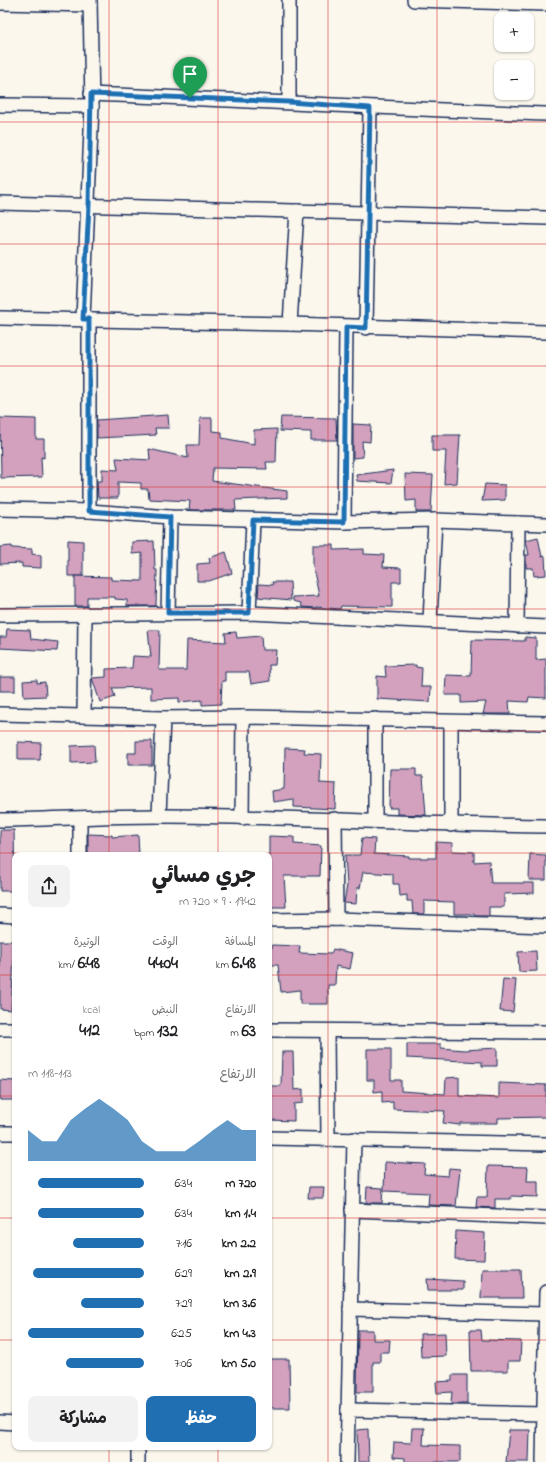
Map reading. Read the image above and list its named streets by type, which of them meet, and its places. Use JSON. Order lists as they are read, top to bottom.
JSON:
{
  "page": {
    "map_buttons": ["+", "−"],
    "heading": ["جري مسائي", "19:42 · 9 × 720 m"],
    "stats": [
      ["المسافة", "6.48 km"],
      ["الوقت", "44:04"],
      ["الوتيرة", "6:48 /km"],
      ["الارتفاع", "63 m"],
      ["النبض", "132 bpm"],
      ["kcal", "412"]
    ],
    "chart": ["الارتفاع", "113–118 m"],
    "list": [
      {
        "name": "720 m",
        "note": "6:34"
      },
      {
        "name": "1.4 km",
        "note": "6:34"
      },
      {
        "name": "2.2 km",
        "note": "7:16"
      },
      {
        "name": "2.9 km",
        "note": "6:29"
      },
      {
        "name": "3.6 km",
        "note": "7:29"
      },
      {
        "name": "4.3 km",
        "note": "6:25"
      },
      {
        "name": "5.0 km",
        "note": "7:06"
      }
    ],
    "buttons": ["حفظ", "مشاركة"]
  }
}
